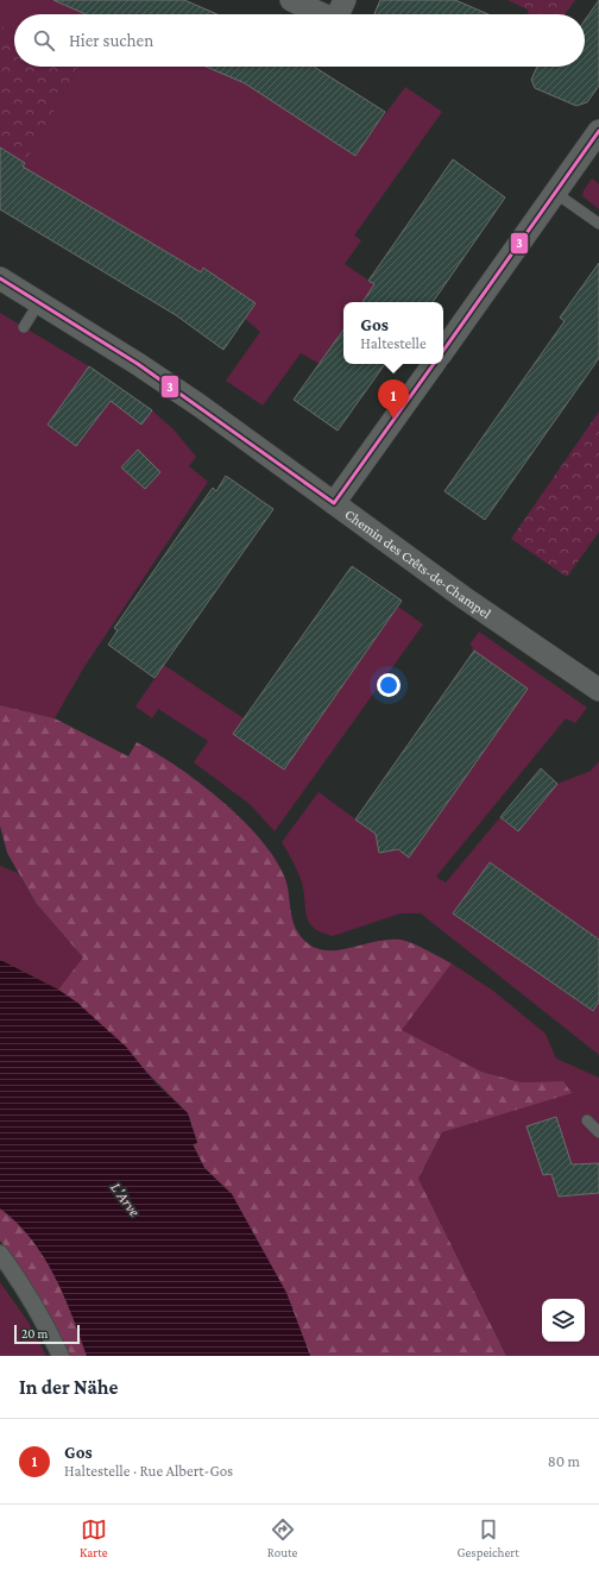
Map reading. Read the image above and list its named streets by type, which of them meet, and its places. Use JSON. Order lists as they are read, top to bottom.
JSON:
{
  "streets": {
    "street": ["Chemin des Crêts-de-Champel"]
  },
  "water": ["L'Arve"],
  "lines": ["transit line 3"],
  "scale_bar": "20 m",
  "page": {
    "search": "Hier suchen",
    "popup": ["Gos", "Haltestelle"],
    "pins": "1",
    "scale": "20 m",
    "heading": "In der Nähe",
    "list": [
      {
        "mark": "1",
        "name": "Gos",
        "note": "Haltestelle · Rue Albert-Gos",
        "value": "80 m"
      }
    ],
    "nav": ["Karte", "Route", "Gespeichert"]
  }
}
